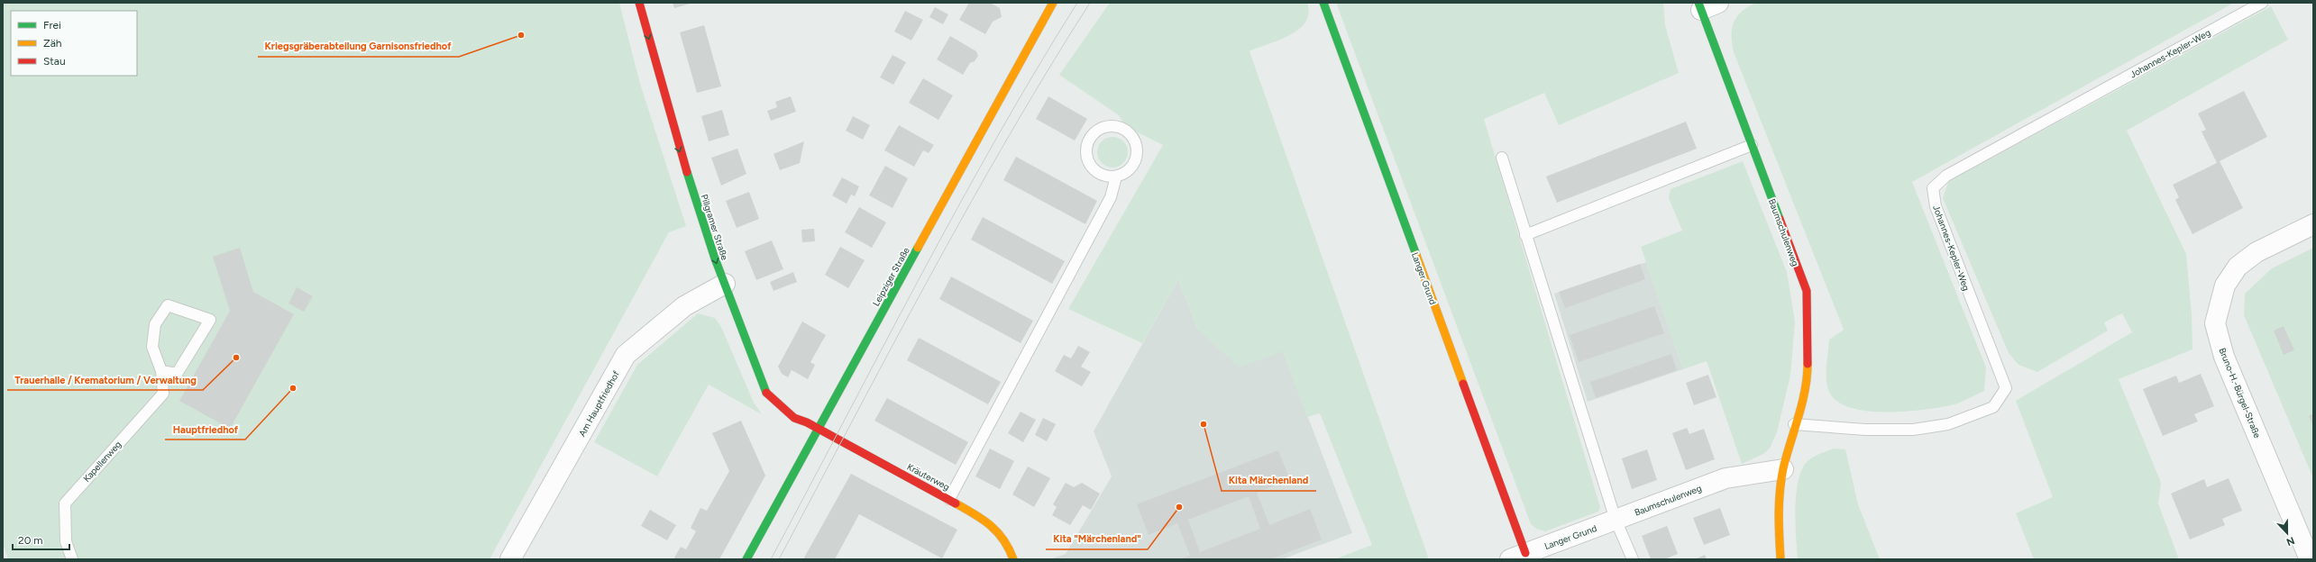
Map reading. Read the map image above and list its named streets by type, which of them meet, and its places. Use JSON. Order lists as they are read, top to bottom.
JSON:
{
  "streets": {
    "street": [
      "Pillgramer Straße",
      "Baumschulenweg",
      "Leipziger Straße",
      "Langer Grund",
      "Bruno-H.-Bürgel-Straße",
      "Am Hauptfriedhof",
      "Kräuterweg"
    ],
    "lane": ["Johannes-Kepler-Weg", "Kapellenweg"]
  },
  "crossings": [
    ["Johannes-Kepler-Weg", "Baumschulenweg"],
    ["Pillgramer Straße", "Leipziger Straße"],
    ["Pillgramer Straße", "Am Hauptfriedhof"],
    ["Pillgramer Straße", "Kräuterweg"],
    ["Baumschulenweg", "Langer Grund"],
    ["Leipziger Straße", "Kräuterweg"]
  ],
  "one_way": ["Pillgramer Straße"],
  "places": [
    "Kriegsgräberabteilung Garnisonsfriedhof",
    "Trauerhalle / Krematorium / Verwaltung",
    "Hauptfriedhof",
    "Kita Märchenland",
    "Kita \"Märchenland\""
  ],
  "legend": ["Frei", "Zäh", "Stau"],
  "scale_bar": "20 m",
  "north": "bottom"
}
